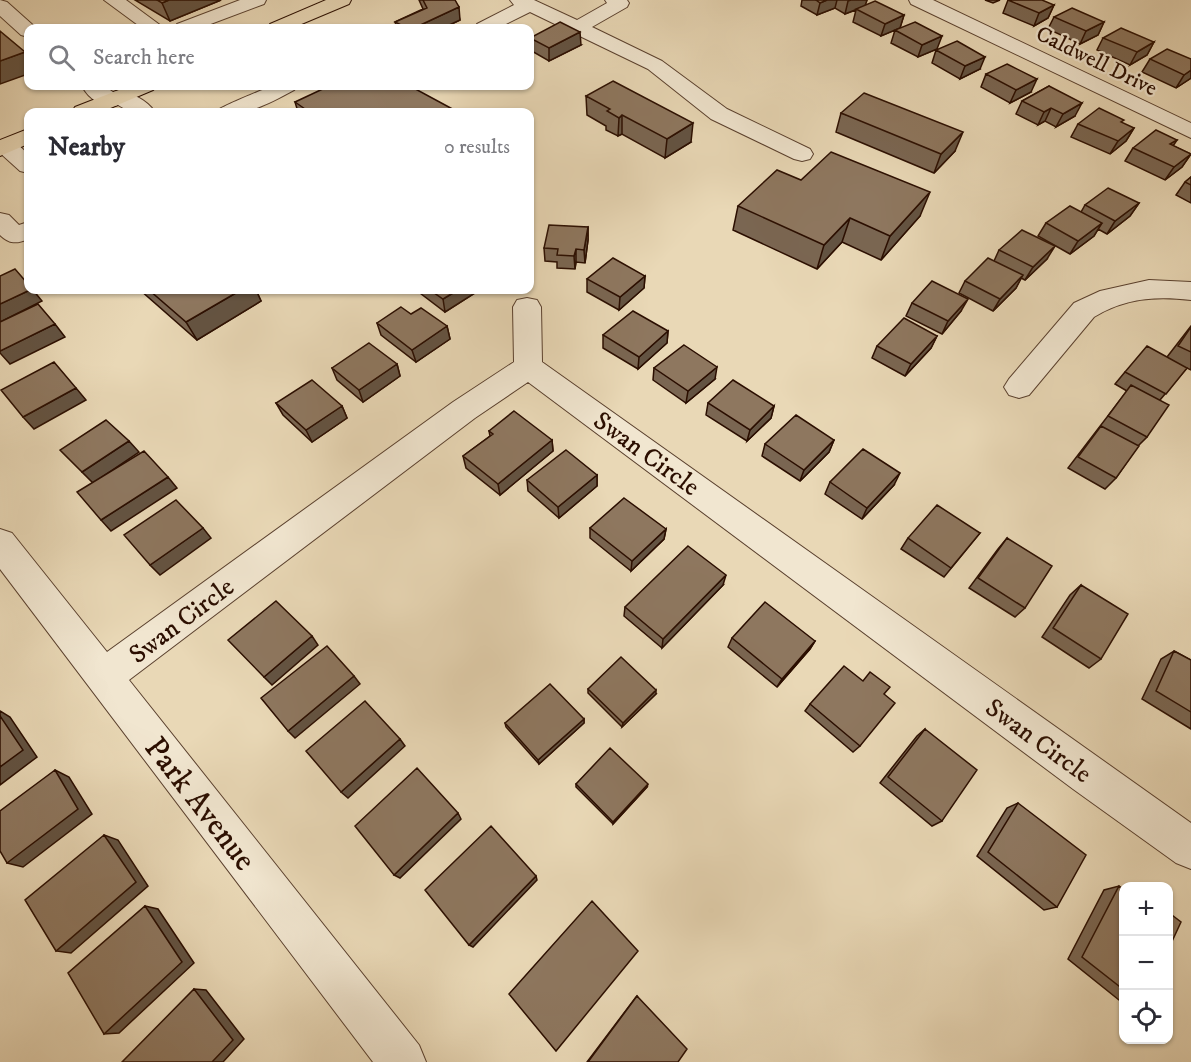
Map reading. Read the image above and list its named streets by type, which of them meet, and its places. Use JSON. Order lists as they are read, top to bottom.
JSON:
{
  "streets": {
    "street": ["Caldwell Drive", "Swan Circle", "Park Avenue"]
  },
  "crossings": [
    ["Swan Circle", "Park Avenue"]
  ],
  "page": {
    "search": "Search here",
    "heading": ["Nearby", "0 results"],
    "map_buttons": ["+", "−"]
  }
}
